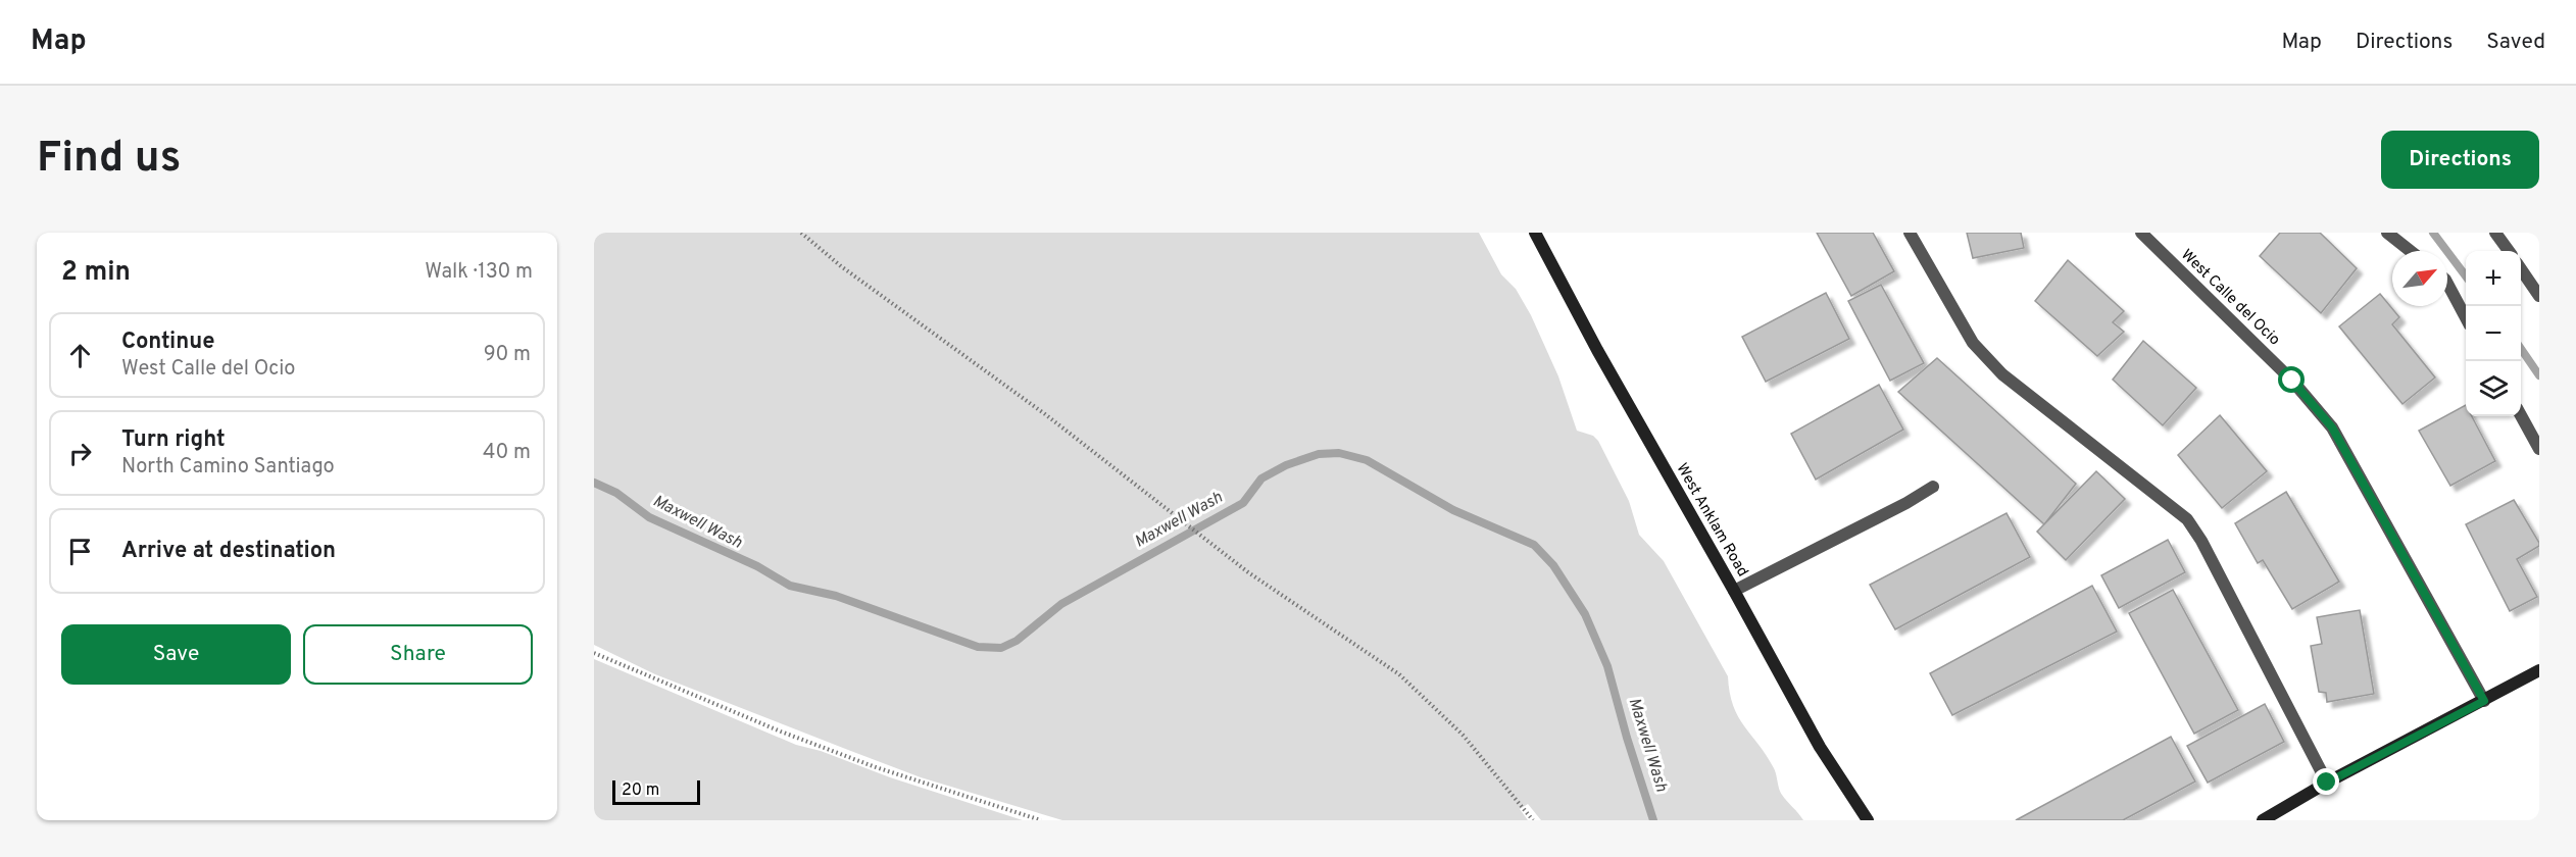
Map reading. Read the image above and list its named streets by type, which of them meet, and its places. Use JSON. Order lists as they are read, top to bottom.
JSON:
{
  "streets": {
    "main road": ["West Anklam Road"],
    "street": ["West Calle del Ocio"]
  },
  "water": ["Maxwell Wash"],
  "scale_bar": "20 m",
  "north": "top right",
  "page": {
    "header": "Map",
    "nav": ["Map", "Directions", "Saved"],
    "buttons": [
      "Directions",
      ["Save", "Share"]
    ],
    "title": "Find us",
    "heading": ["2 min", "Walk · 130 m"],
    "map_buttons": ["+", "−"],
    "list": [
      ["Continue", "West Calle del Ocio", "90 m"],
      ["Turn right", "North Camino Santiago", "40 m"],
      "Arrive at destination"
    ],
    "scale": "20 m"
  }
}
